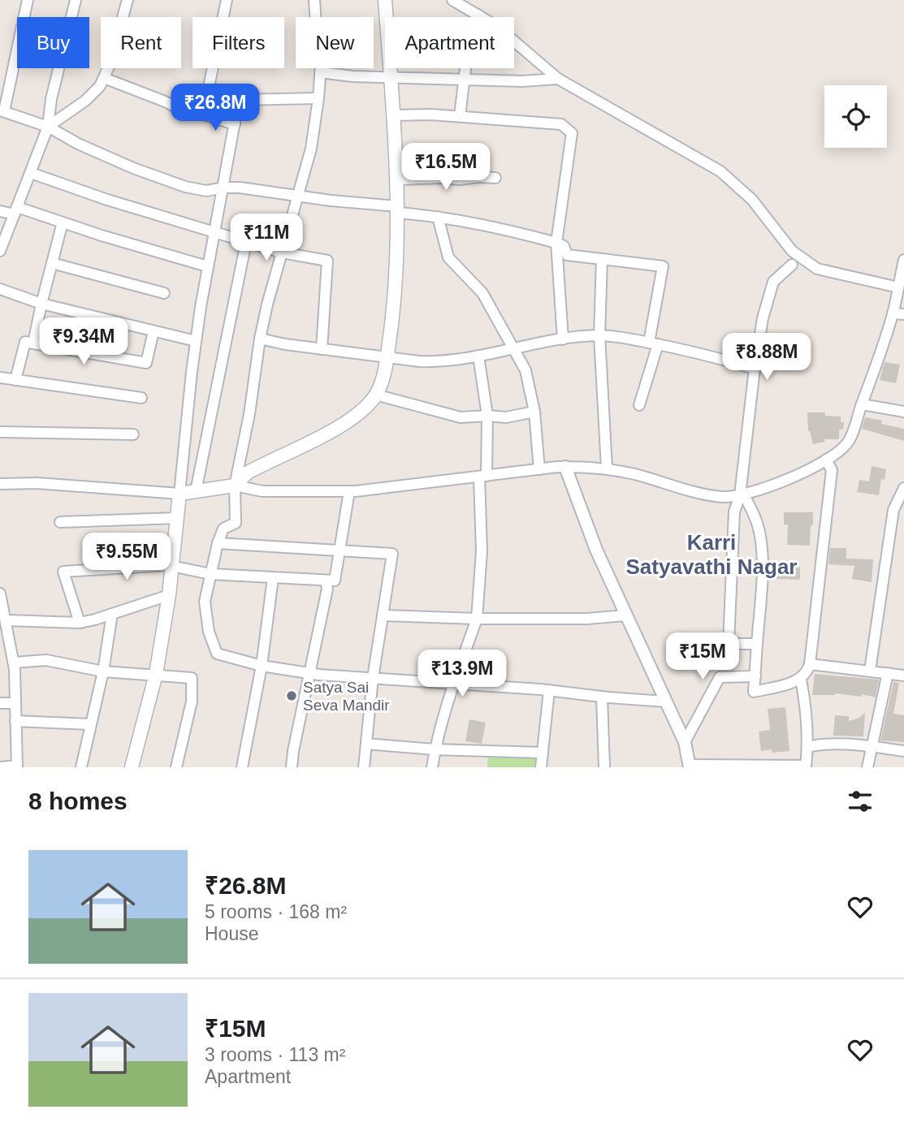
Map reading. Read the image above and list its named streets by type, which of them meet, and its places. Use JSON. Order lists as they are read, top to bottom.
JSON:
{
  "districts": ["Karri Satyavathi Nagar"],
  "places": ["Satya Sai Seva Mandir"],
  "page": {
    "chip": [
      "Buy",
      "Rent",
      "Filters",
      "New",
      "Apartment"
    ],
    "price": [
      "₹26.8M",
      "₹16.5M",
      "₹11M",
      "₹9.34M",
      "₹8.88M",
      "₹9.55M",
      "₹15M",
      "₹13.9M"
    ],
    "heading": "8 homes",
    "list": [
      {
        "name": "₹26.8M",
        "note": "5 rooms · 168 m² · House"
      },
      {
        "name": "₹15M",
        "note": "3 rooms · 113 m² · Apartment"
      }
    ]
  }
}
